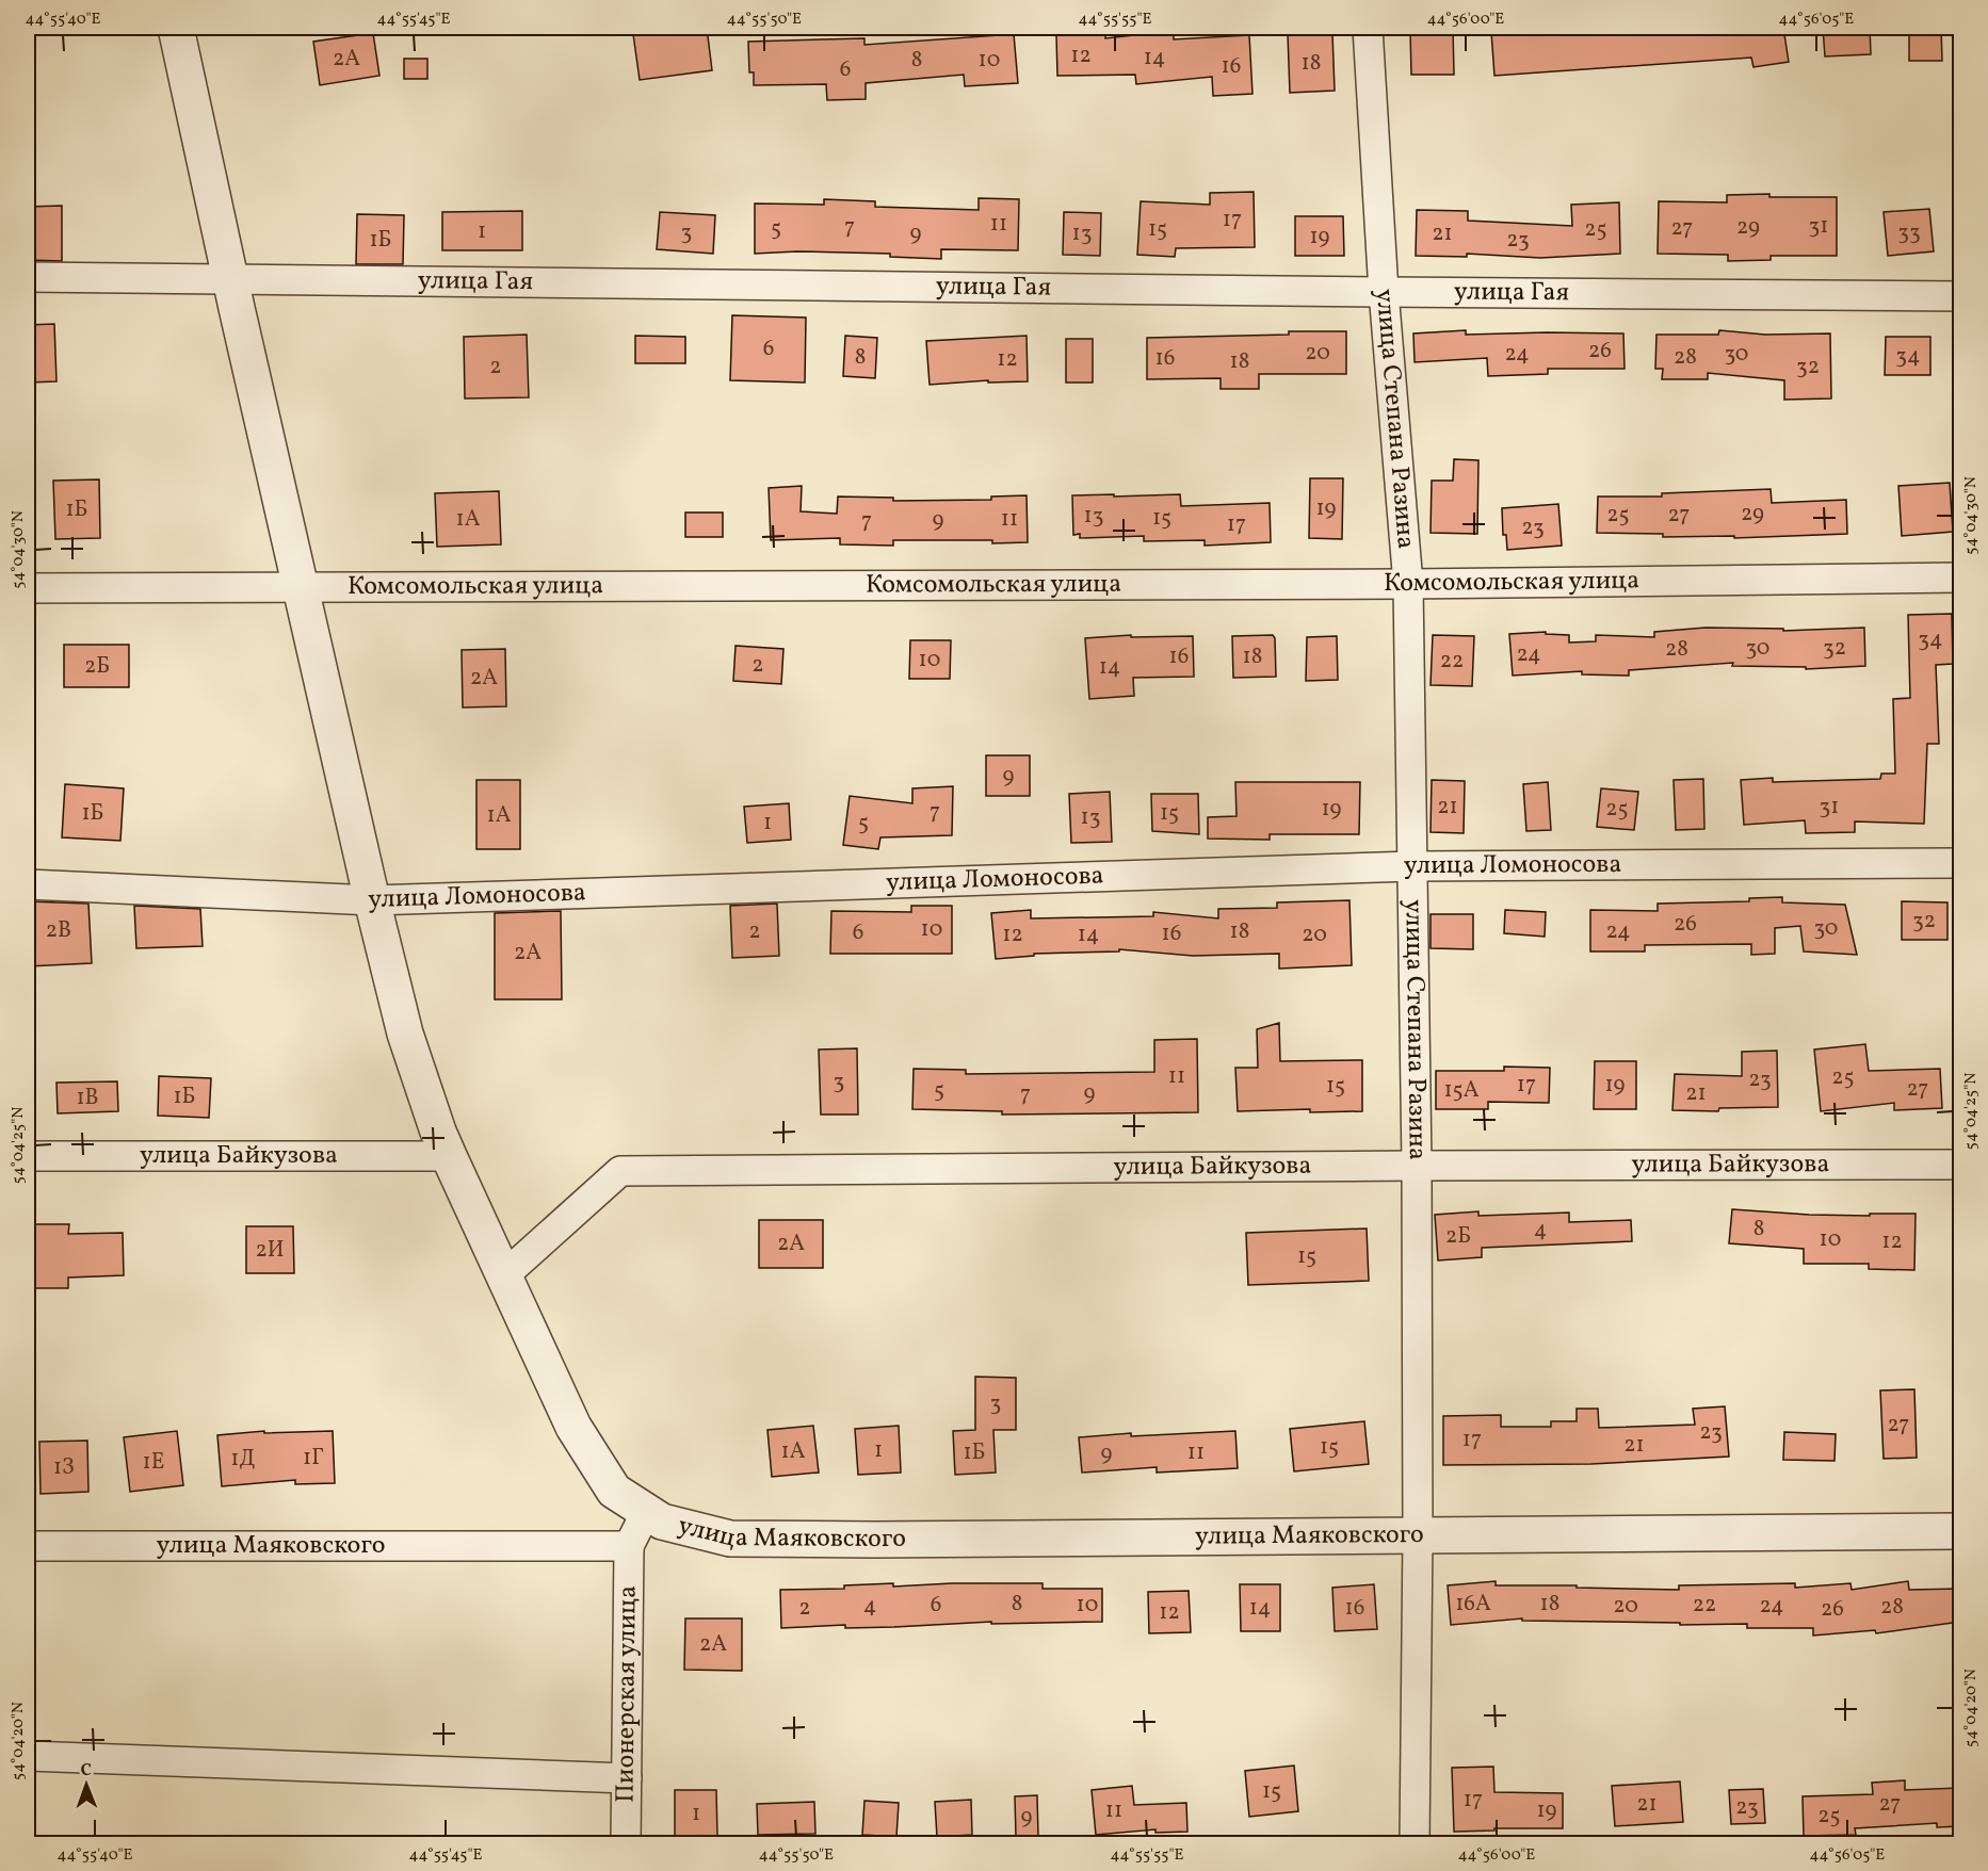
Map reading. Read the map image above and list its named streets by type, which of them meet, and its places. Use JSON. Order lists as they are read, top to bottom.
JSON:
{
  "streets": {
    "street": [
      "улица Гая",
      "улица Степана Разина",
      "Комсомольская улица",
      "улица Ломоносова",
      "улица Байкузова",
      "улица Маяковского",
      "Пионерская улица"
    ]
  },
  "crossings": [
    ["улица Гая", "улица Степана Разина"],
    ["улица Степана Разина", "Комсомольская улица"],
    ["улица Степана Разина", "улица Ломоносова"],
    ["улица Степана Разина", "улица Байкузова"],
    ["улица Степана Разина", "улица Маяковского"],
    ["улица Маяковского", "Пионерская улица"]
  ],
  "house_numbers": [
    "12",
    "14",
    "2А",
    "8",
    "10",
    "18",
    "16",
    "6",
    "17",
    "11",
    "31",
    "7",
    "29",
    "5",
    "27",
    "15",
    "25",
    "1",
    "3",
    "33",
    "9",
    "13",
    "21",
    "19",
    "1Б",
    "23",
    "6",
    "26",
    "20",
    "24",
    "30",
    "34",
    "8",
    "28",
    "16",
    "12",
    "18",
    "2",
    "32",
    "19",
    "1Б",
    "29",
    "25",
    "27",
    "13",
    "15",
    "1А",
    "11",
    "9",
    "7",
    "17",
    "23",
    "34",
    "30",
    "32",
    "28",
    "24",
    "16",
    "18",
    "10",
    "22",
    "2",
    "2Б",
    "14",
    "2А",
    "9",
    "21",
    "31",
    "19",
    "25",
    "7",
    "1Б",
    "15",
    "1А",
    "13",
    "1",
    "5",
    "32",
    "26",
    "30",
    "10",
    "2В",
    "2",
    "18",
    "24",
    "6",
    "16",
    "12",
    "14",
    "20",
    "2А",
    "11",
    "25",
    "23",
    "3",
    "17",
    "19",
    "15",
    "27",
    "5",
    "15А",
    "9",
    "21",
    "7",
    "1Б",
    "1В",
    "8",
    "4",
    "2Б",
    "10",
    "12",
    "2А",
    "2И",
    "15",
    "3",
    "27",
    "23",
    "17",
    "21",
    "15",
    "1",
    "1А",
    "1Б",
    "11",
    "9",
    "1Г",
    "1Д",
    "1Е",
    "1З",
    "8",
    "16А",
    "18",
    "6",
    "10",
    "22",
    "4",
    "20",
    "24",
    "28",
    "2",
    "14",
    "16",
    "26",
    "12",
    "2А",
    "15",
    "17",
    "21",
    "27",
    "23",
    "11",
    "19",
    "1",
    "25",
    "9"
  ],
  "north": "top",
  "coordinates": [
    "44°55'40\"E",
    "44°55'45\"E",
    "44°55'50\"E",
    "44°55'55\"E",
    "44°56'00\"E",
    "44°56'05\"E",
    "54°04'30\"N",
    "54°04'25\"N",
    "54°04'20\"N"
  ]
}
